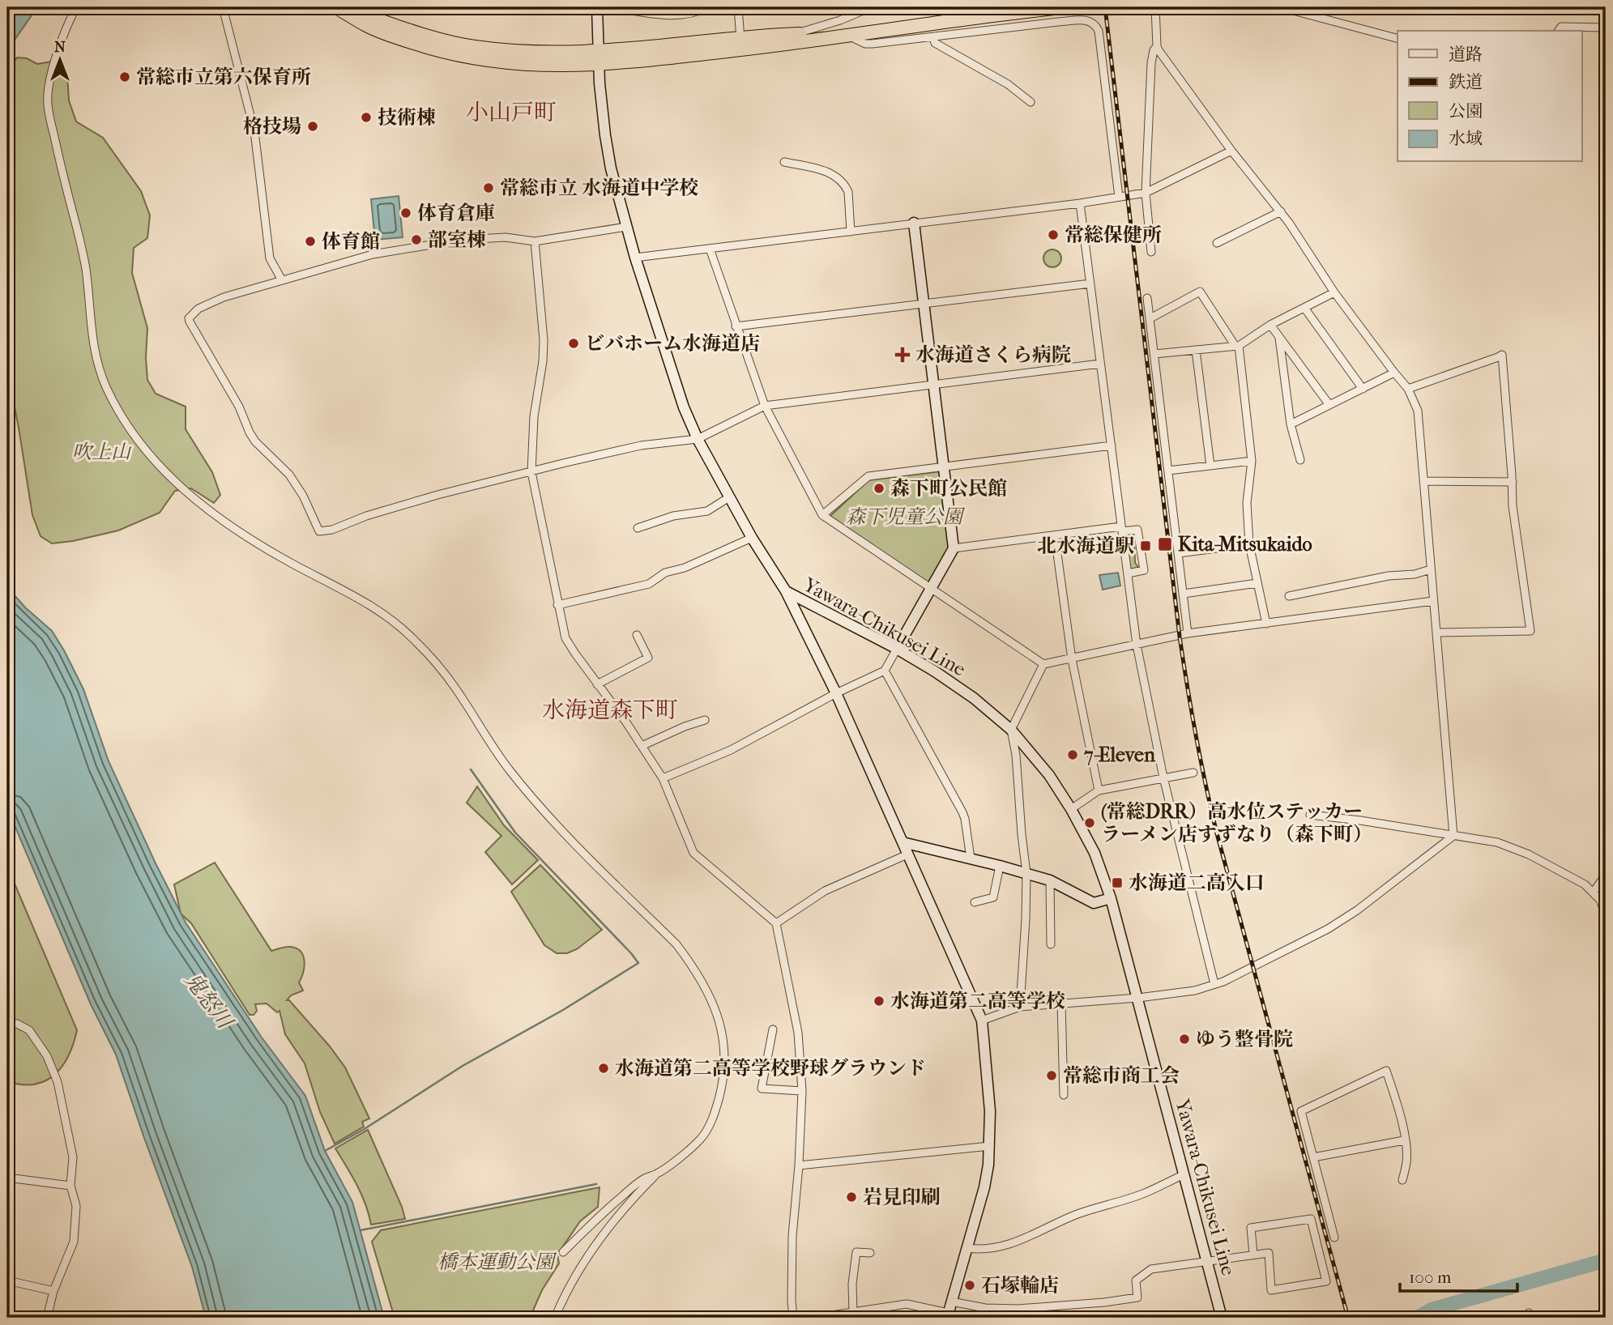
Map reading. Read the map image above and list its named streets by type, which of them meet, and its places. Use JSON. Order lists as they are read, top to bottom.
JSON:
{
  "streets": {
    "main road": ["Yawara-Chikusei Line"]
  },
  "districts": ["小山戸町", "水海道森下町"],
  "water": ["鬼怒川"],
  "parks": ["吹上山", "森下児童公園", "橋本運動公園"],
  "places": {
    "other": [
      "常総市立第六保育所",
      "技術棟",
      "格技場",
      "常総市立 水海道中学校",
      "体育倉庫",
      "常総保健所",
      "部室棟",
      "体育館",
      "ビバホーム水海道店",
      "森下町公民館",
      "7-Eleven",
      "(常総DRR）高水位ステッカー ラーメン店すずなり（森下町）",
      "水海道第二高等学校",
      "ゆう整骨院",
      "水海道第二高等学校野球グラウンド",
      "常総市商工会",
      "岩見印刷",
      "石塚輪店"
    ],
    "health": ["水海道さくら病院"],
    "transit": ["Kita-Mitsukaido", "北水海道駅", "水海道二高入口"]
  },
  "legend": [
    "道路",
    "鉄道",
    "公園",
    "水域"
  ],
  "scale_bar": "100 m",
  "north": "top"
}
